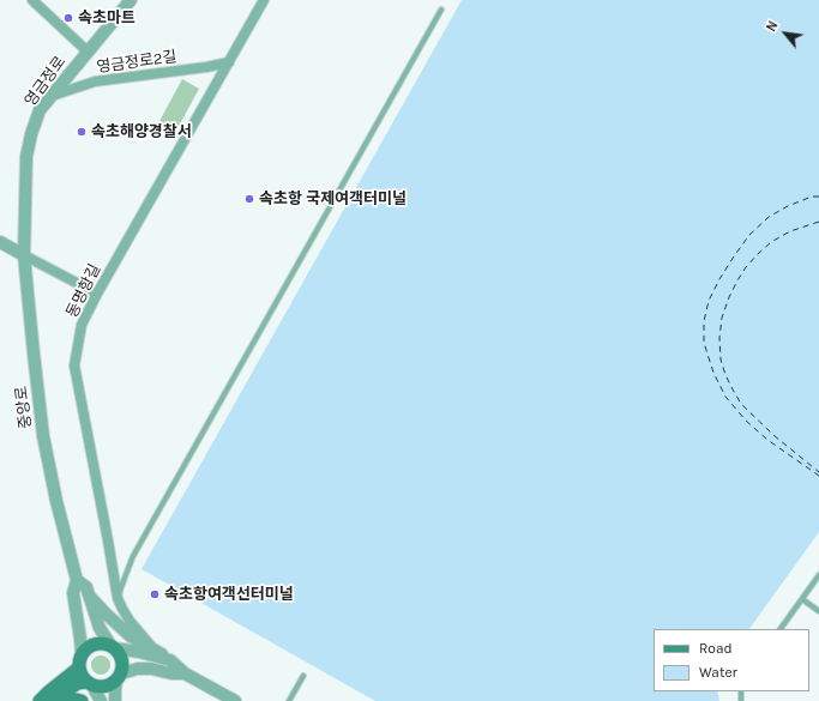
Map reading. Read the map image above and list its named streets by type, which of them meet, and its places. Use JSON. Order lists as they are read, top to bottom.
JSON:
{
  "streets": {
    "street": [
      "영금정로2길",
      "영금정로",
      "동명항길",
      "중앙로"
    ]
  },
  "crossings": [
    ["영금정로2길", "영금정로"],
    ["영금정로2길", "동명항길"],
    ["영금정로", "중앙로"]
  ],
  "places": [
    "속초마트",
    "속초해양경찰서",
    "속초항 국제여객터미널",
    "속초항여객선터미널"
  ],
  "legend": ["Road", "Water"],
  "north": "top left"
}
